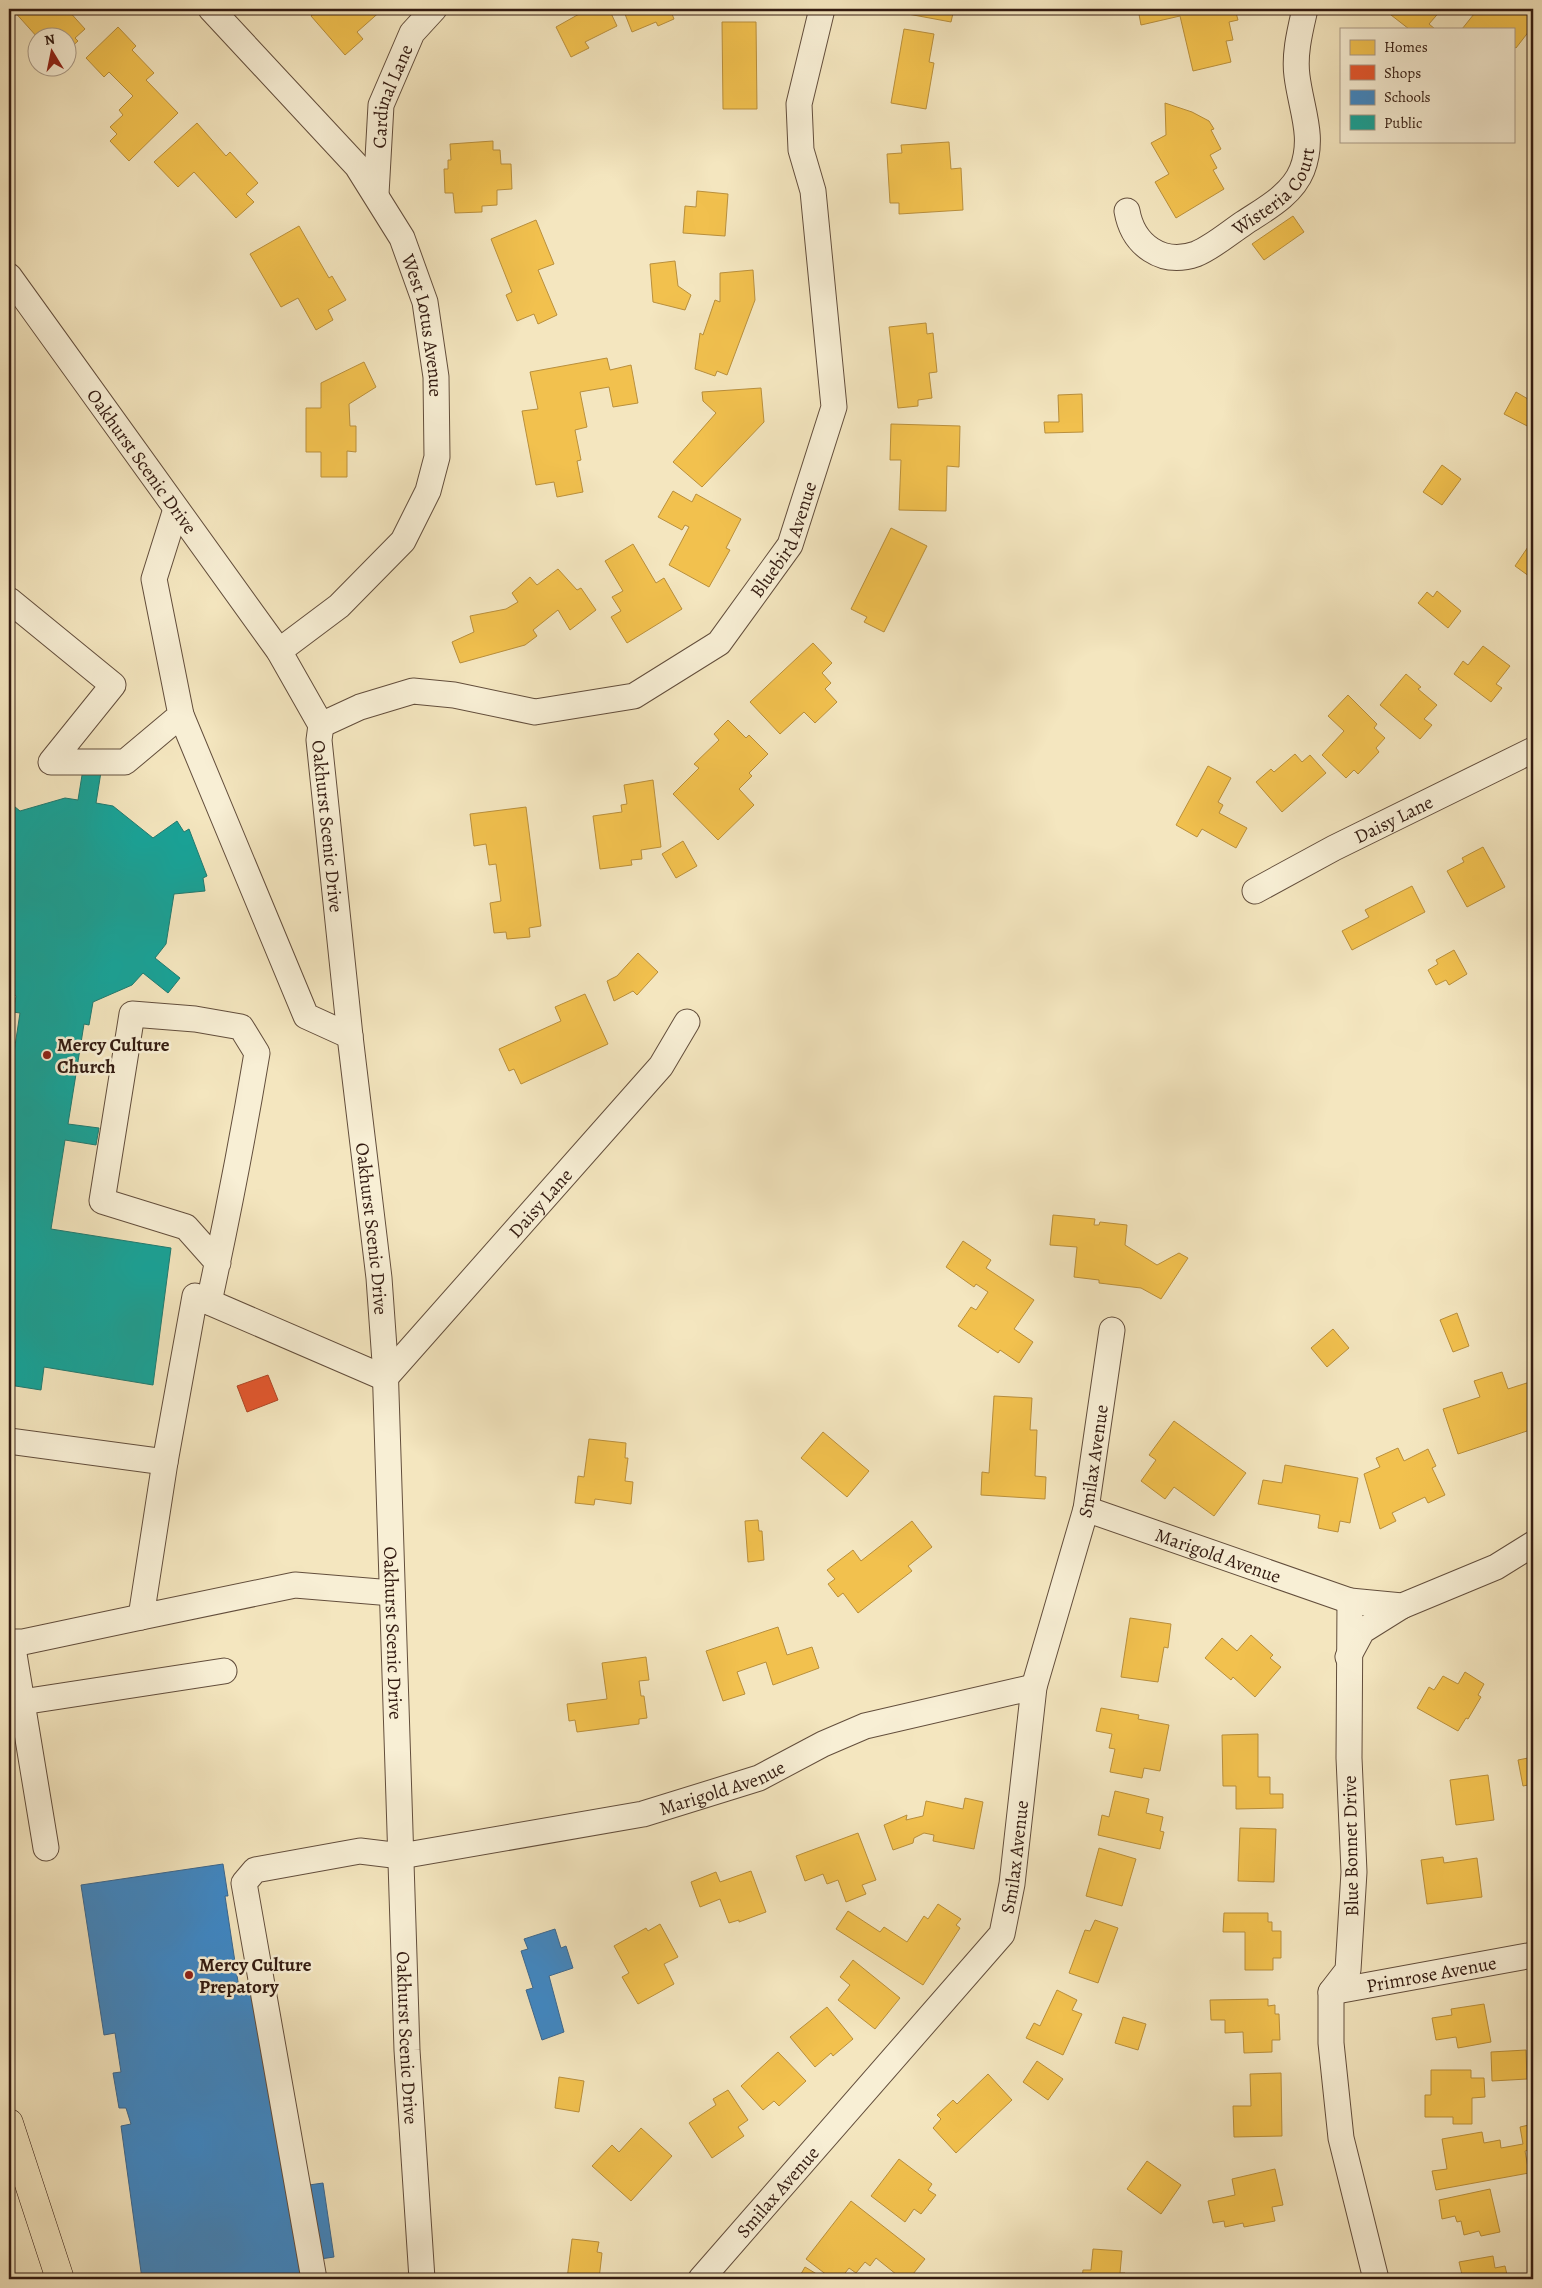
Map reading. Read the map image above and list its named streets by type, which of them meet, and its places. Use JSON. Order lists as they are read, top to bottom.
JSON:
{
  "streets": {
    "street": [
      "Cardinal Lane",
      "Wisteria Court",
      "West Lotus Avenue",
      "Oakhurst Scenic Drive",
      "Bluebird Avenue",
      "Daisy Lane",
      "Smilax Avenue",
      "Marigold Avenue",
      "Blue Bonnet Drive",
      "Primrose Avenue"
    ]
  },
  "crossings": [
    ["Cardinal Lane", "West Lotus Avenue"],
    ["West Lotus Avenue", "Oakhurst Scenic Drive"],
    ["Oakhurst Scenic Drive", "Bluebird Avenue"],
    ["Oakhurst Scenic Drive", "Daisy Lane"],
    ["Oakhurst Scenic Drive", "Marigold Avenue"],
    ["Smilax Avenue", "Marigold Avenue"],
    ["Marigold Avenue", "Blue Bonnet Drive"],
    ["Blue Bonnet Drive", "Primrose Avenue"]
  ],
  "places": ["Mercy Culture Church", "Mercy Culture Prepatory"],
  "legend": [
    "Homes",
    "Shops",
    "Schools",
    "Public"
  ],
  "north": "top"
}
